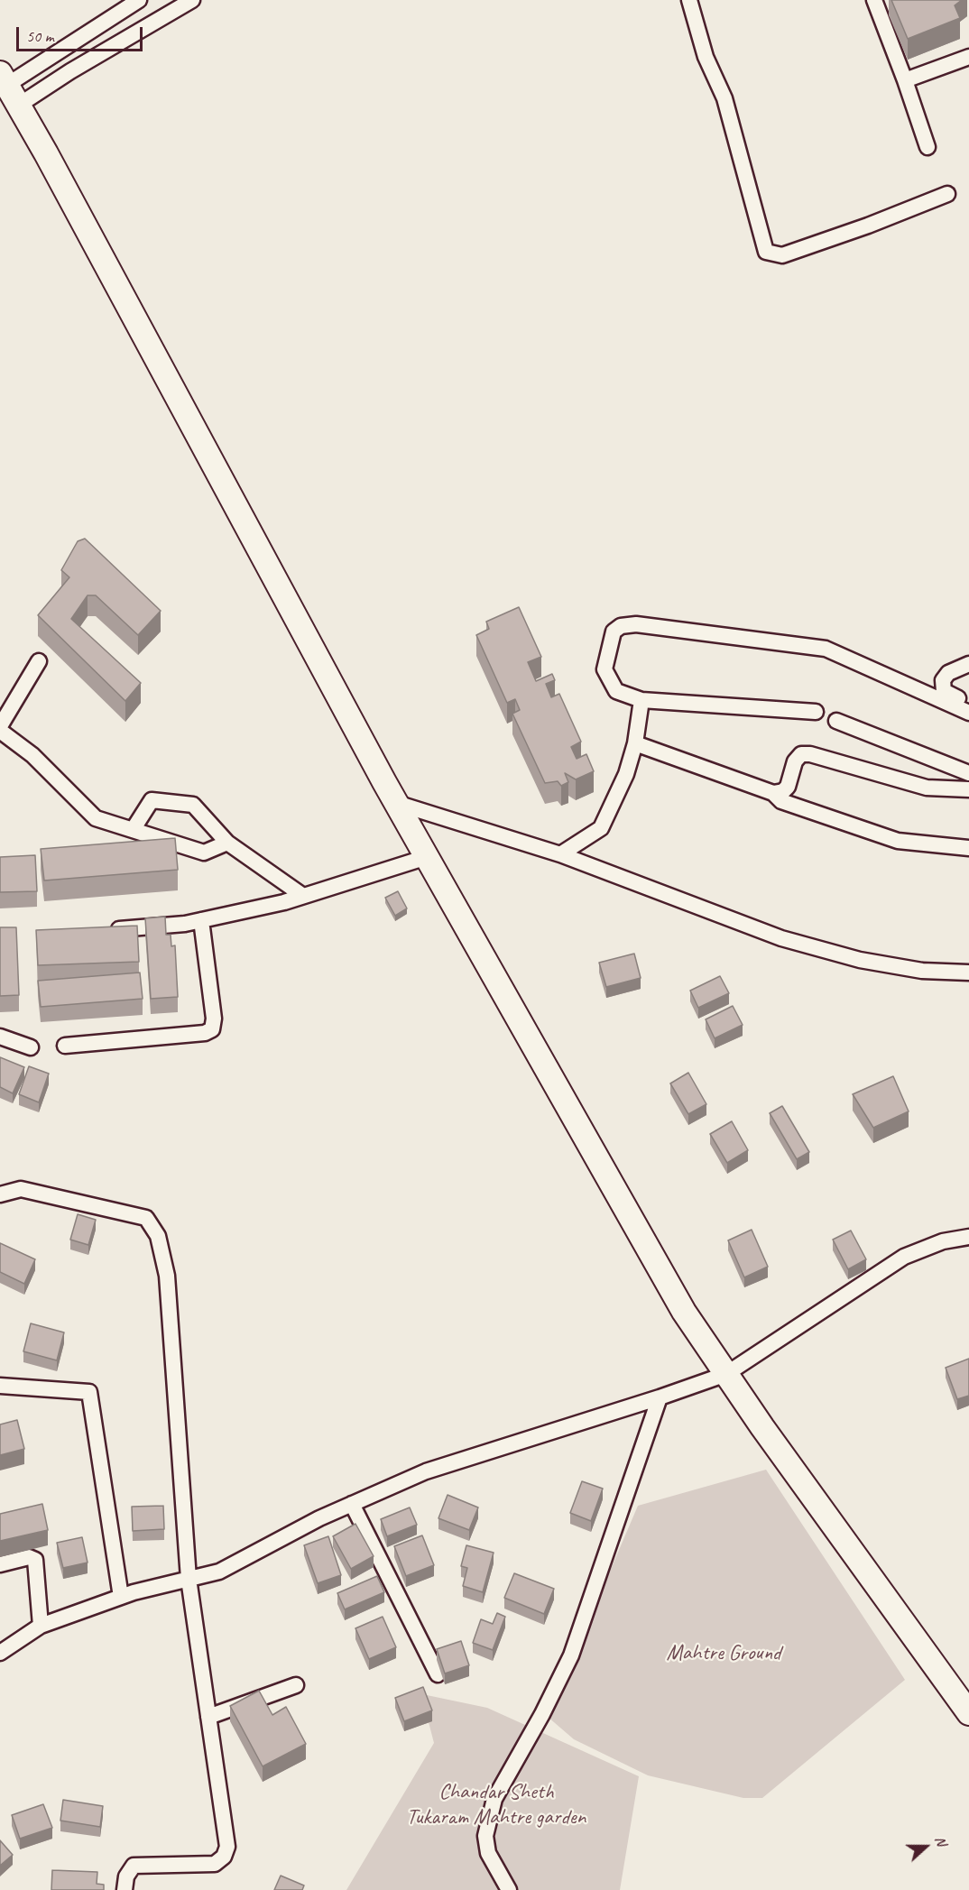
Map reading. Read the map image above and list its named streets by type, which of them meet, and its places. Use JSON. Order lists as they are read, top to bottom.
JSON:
{
  "parks": ["Mahtre Ground", "Chandar Sheth Tukaram Mahtre garden"],
  "scale_bar": "50 m",
  "north": "right"
}
